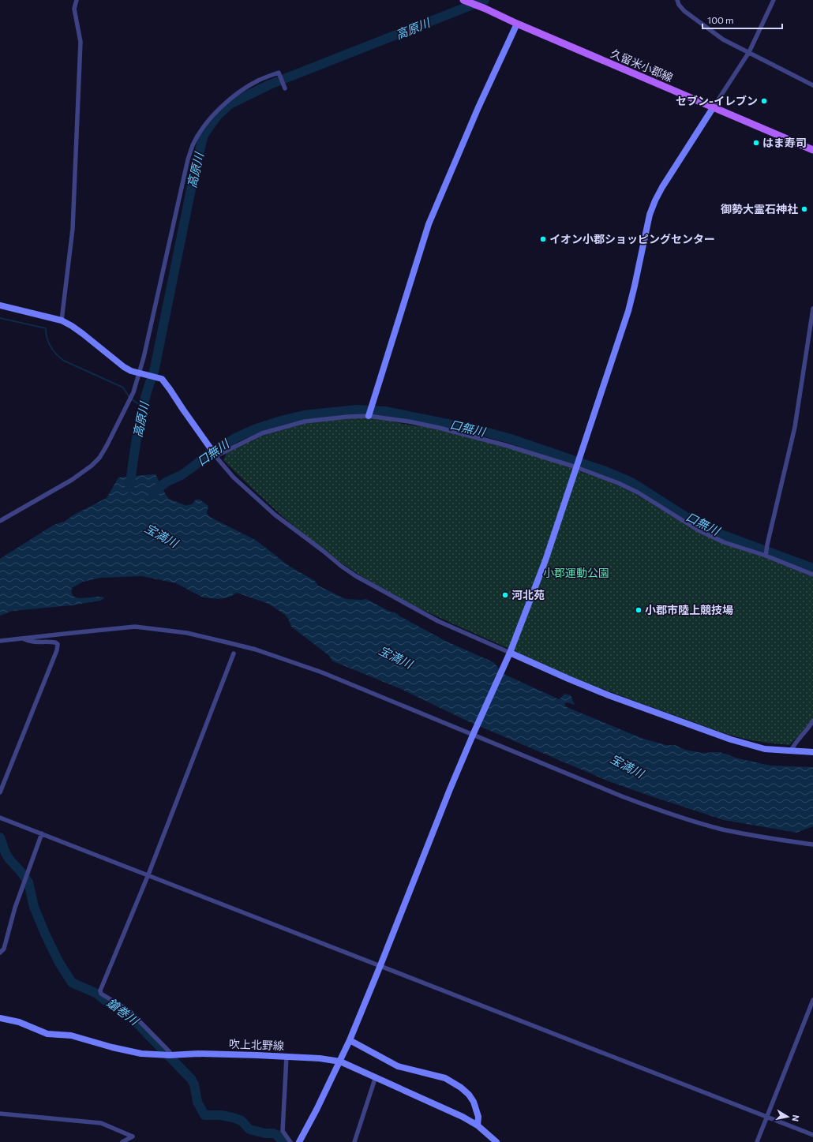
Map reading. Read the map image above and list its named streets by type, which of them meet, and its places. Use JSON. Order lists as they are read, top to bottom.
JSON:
{
  "streets": {
    "main road": ["久留米小郡線"],
    "street": ["吹上北野線"]
  },
  "water": [
    "高原川",
    "口無川",
    "宝満川",
    "鎗巻川"
  ],
  "parks": ["小郡運動公園"],
  "places": [
    "セブン-イレブン",
    "はま寿司",
    "御勢大霊石神社",
    "イオン小郡ショッピングセンター",
    "河北苑",
    "小郡市陸上競技場"
  ],
  "scale_bar": "100 m",
  "north": "right"
}
